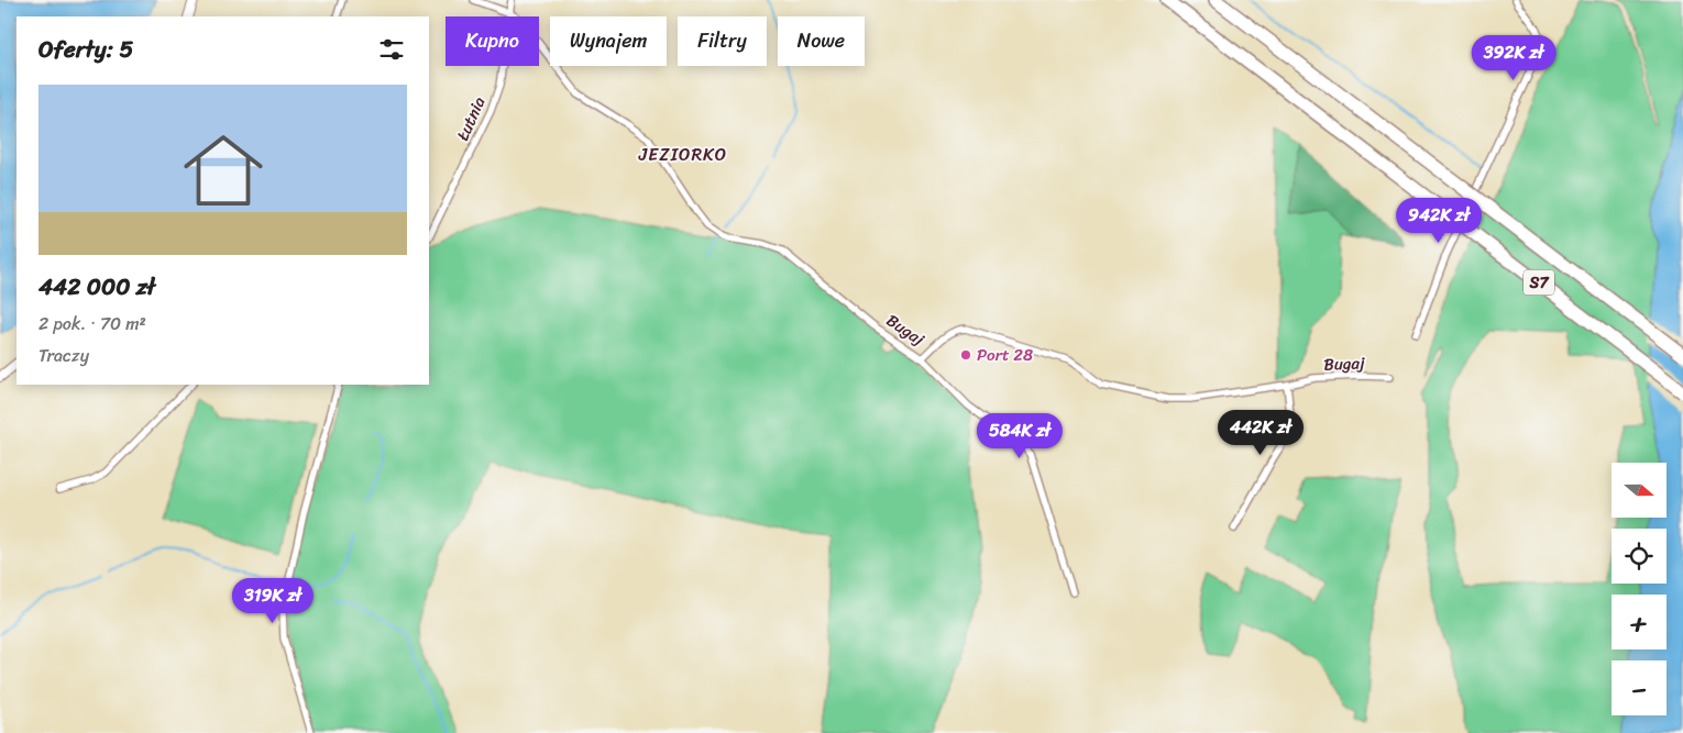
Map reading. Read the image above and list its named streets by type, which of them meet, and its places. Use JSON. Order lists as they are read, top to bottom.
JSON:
{
  "streets": {
    "highway": ["S7"],
    "street": ["Łutnia", "Bugaj"]
  },
  "crossings": [
    ["Łutnia", "Bugaj"]
  ],
  "districts": ["JEZIORKO"],
  "places": ["Port 28"],
  "north": "right",
  "page": {
    "chip": [
      "Kupno",
      "Wynajem",
      "Filtry",
      "Nowe"
    ],
    "heading": "Oferty: 5",
    "price": [
      "392K zł",
      "942K zł",
      "442K zł",
      "584K zł",
      "319K zł"
    ],
    "list": [
      {
        "name": "442 000 zł",
        "note": "2 pok. · 70 m² · Traczy"
      }
    ],
    "map_buttons": ["+", "−"]
  }
}
